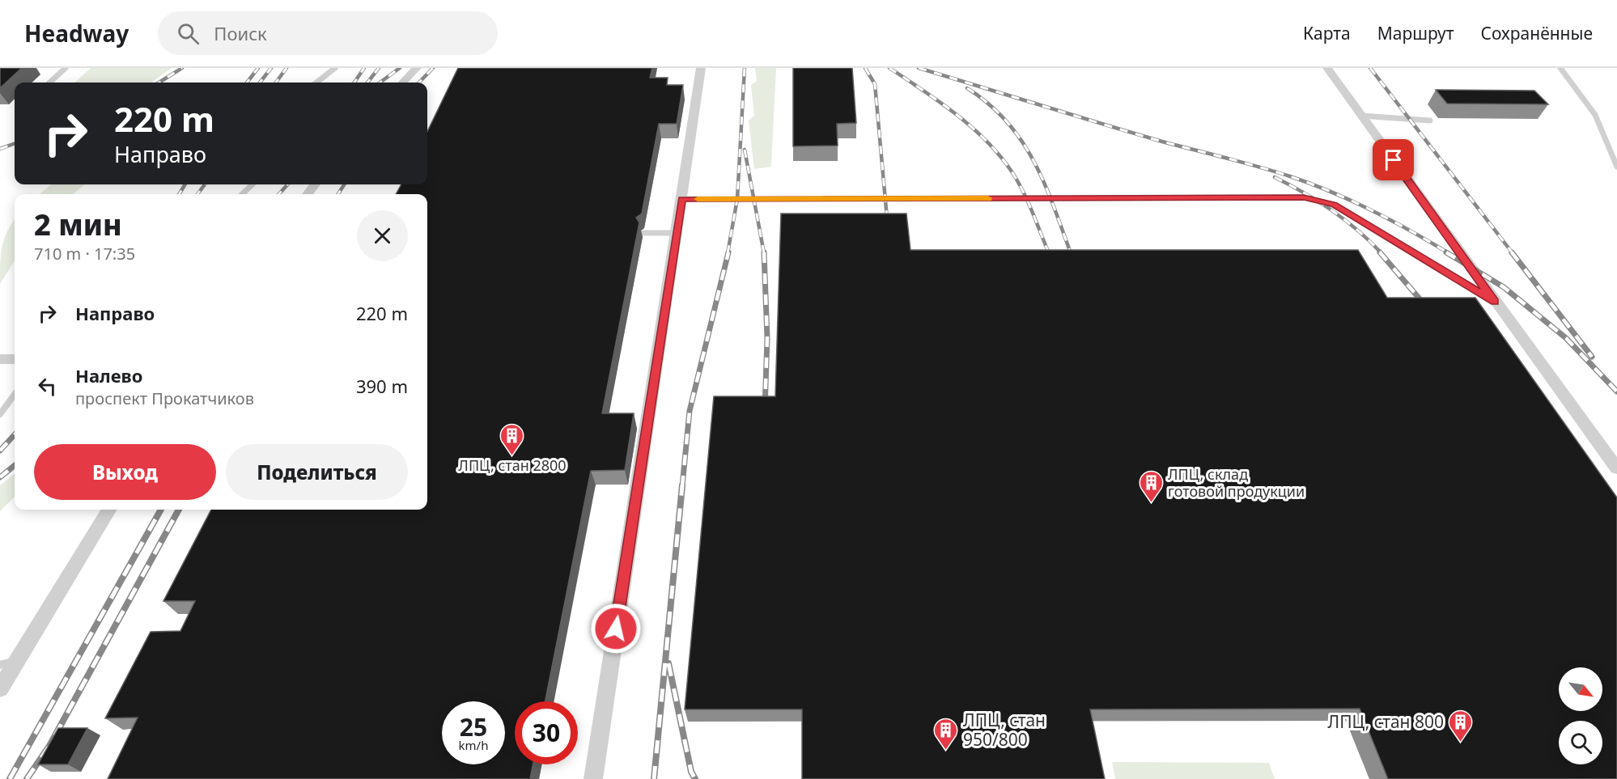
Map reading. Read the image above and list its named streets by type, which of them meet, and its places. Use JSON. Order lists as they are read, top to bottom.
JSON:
{
  "places": {
    "building": [
      "ЛПЦ, стан 2800",
      "ЛПЦ, склад готовой продукции",
      "ЛПЦ, стан 800",
      "ЛПЦ, стан 950/800"
    ]
  },
  "north": "bottom right",
  "page": {
    "header": "Headway",
    "search": "Поиск",
    "nav": ["Карта", "Маршрут", "Сохранённые"],
    "turn": ["220 m", "Направо"],
    "heading": ["2 мин", "710 m · 17:35"],
    "list": [
      {
        "name": "Направо",
        "value": "220 m"
      },
      {
        "name": "Налево",
        "note": "проспект Прокатчиков",
        "value": "390 m"
      }
    ],
    "buttons": ["Выход", "Поделиться"],
    "speed": "25 km/h",
    "limit": "30"
  }
}
